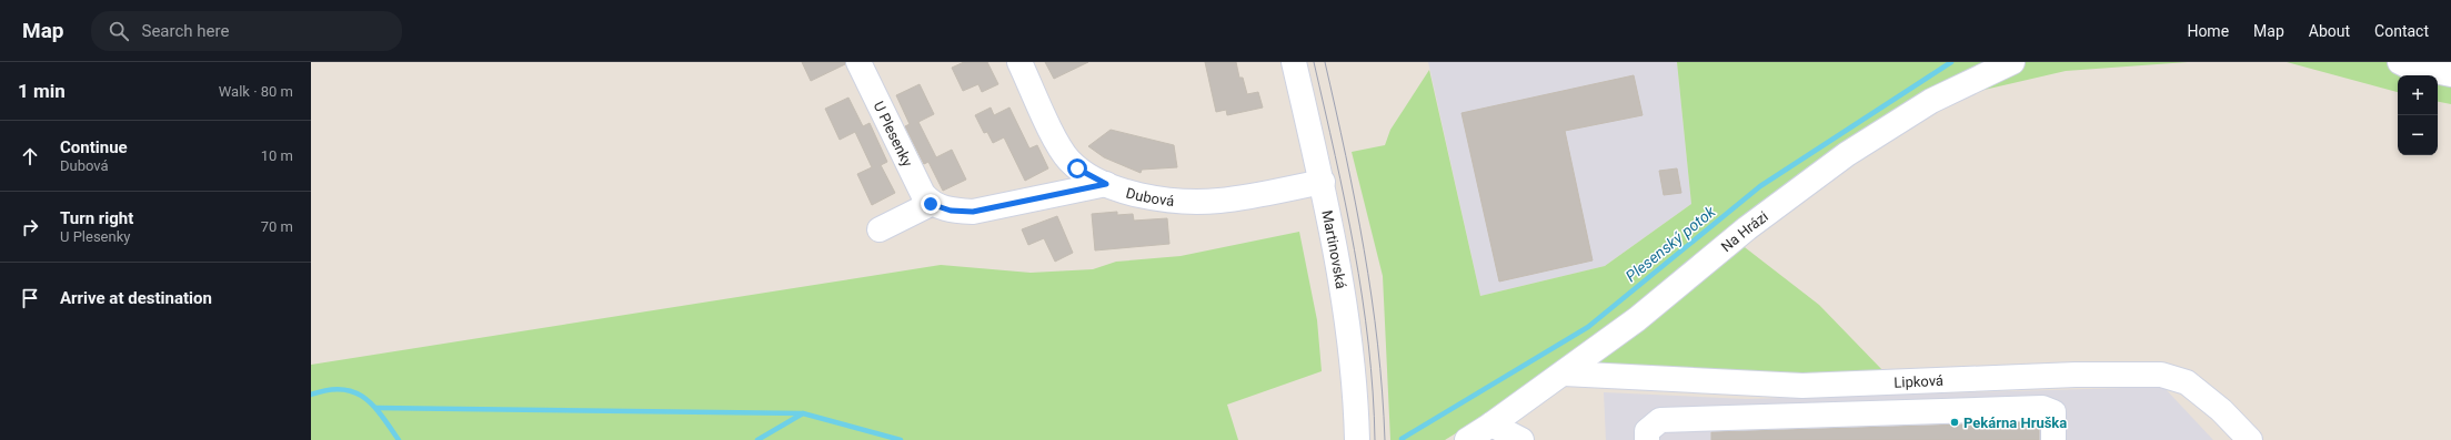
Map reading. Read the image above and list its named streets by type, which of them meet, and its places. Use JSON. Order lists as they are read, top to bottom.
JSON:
{
  "streets": {
    "street": [
      "U Plesenky",
      "Dubová",
      "Na Hrázi",
      "Martinovská",
      "Lipková"
    ]
  },
  "crossings": [
    ["Dubová", "Martinovská"],
    ["Na Hrázi", "Lipková"]
  ],
  "water": ["Plesenský potok"],
  "places": ["Pekárna Hruška"],
  "page": {
    "header": "Map",
    "search": "Search here",
    "nav": [
      "Home",
      "Map",
      "About",
      "Contact"
    ],
    "heading": ["1 min", "Walk · 80 m"],
    "map_buttons": ["+", "−"],
    "list": [
      ["Continue", "Dubová", "10 m"],
      ["Turn right", "U Plesenky", "70 m"],
      "Arrive at destination"
    ]
  }
}
